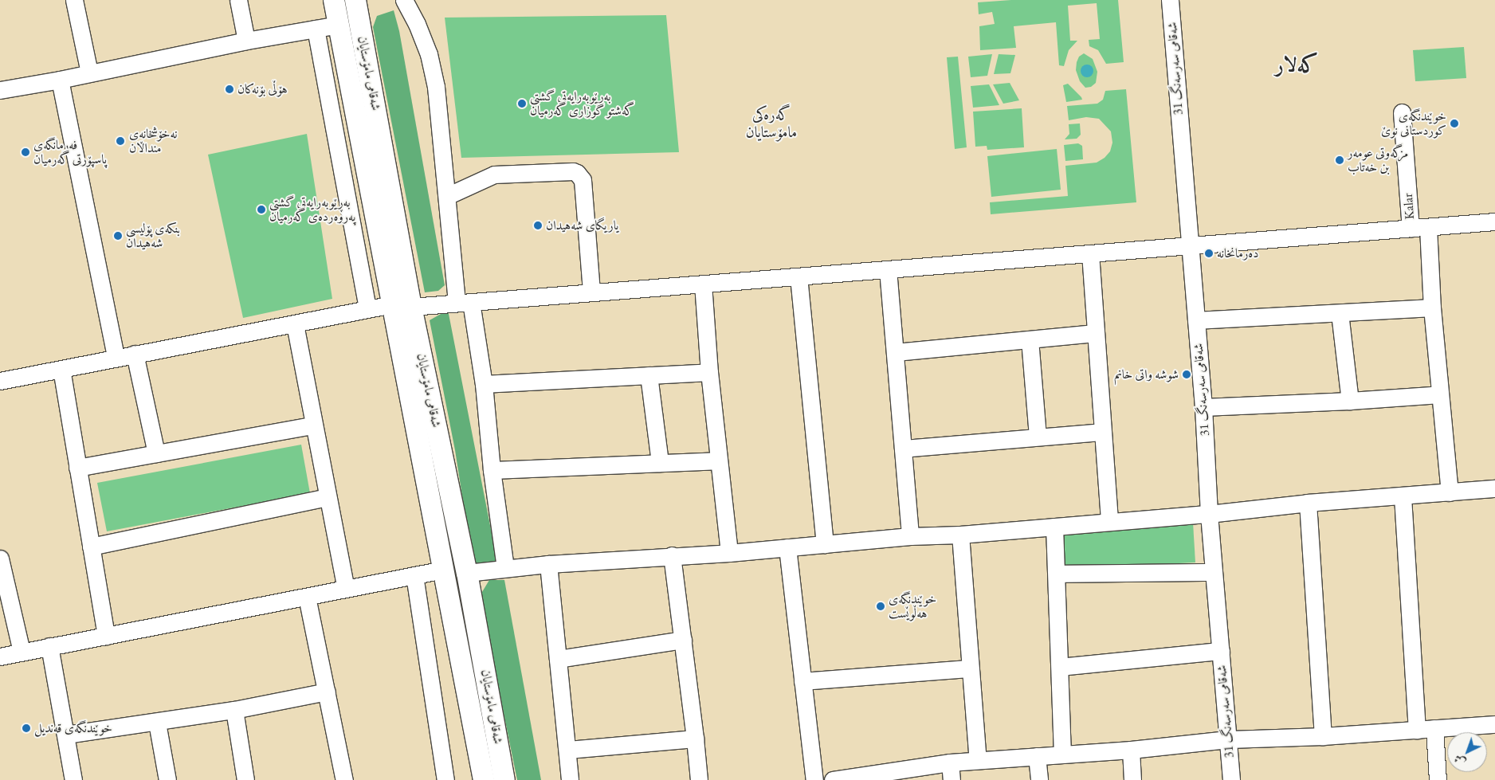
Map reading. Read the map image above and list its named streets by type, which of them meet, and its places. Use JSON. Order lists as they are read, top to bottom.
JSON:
{
  "streets": {
    "main road": ["شەقامی مامۆستایان"],
    "street": ["شەقامی سەرسەنگ 31", "Kalar"]
  },
  "districts": ["کەلار", "گەرەکی مامۆستایان"],
  "places": [
    "هۆڵی بۆنەکان",
    "بەڕێوبەرایەتی گشتی گەشتو گوزاری گەرمیان",
    "خوێندنگەی کوردستانی نوێ",
    "نەخۆشخانەی منداڵان",
    "فەرمانگەی پاسپۆرتی گەرمیان",
    "مزگەوتی عومەر بن خەتاب",
    "بەڕێوبەرایەتی گشتی پەروەردەی گەرمیان",
    "یاریگای شەهیدان",
    "بنکەی پۆلیسی شەهیدان",
    "دەرمانخانە",
    "شوشه واتى خانم",
    "خوێندنگەی هەڵوێست",
    "خوێندنگەی قەندیل"
  ],
  "north": "bottom left"
}
